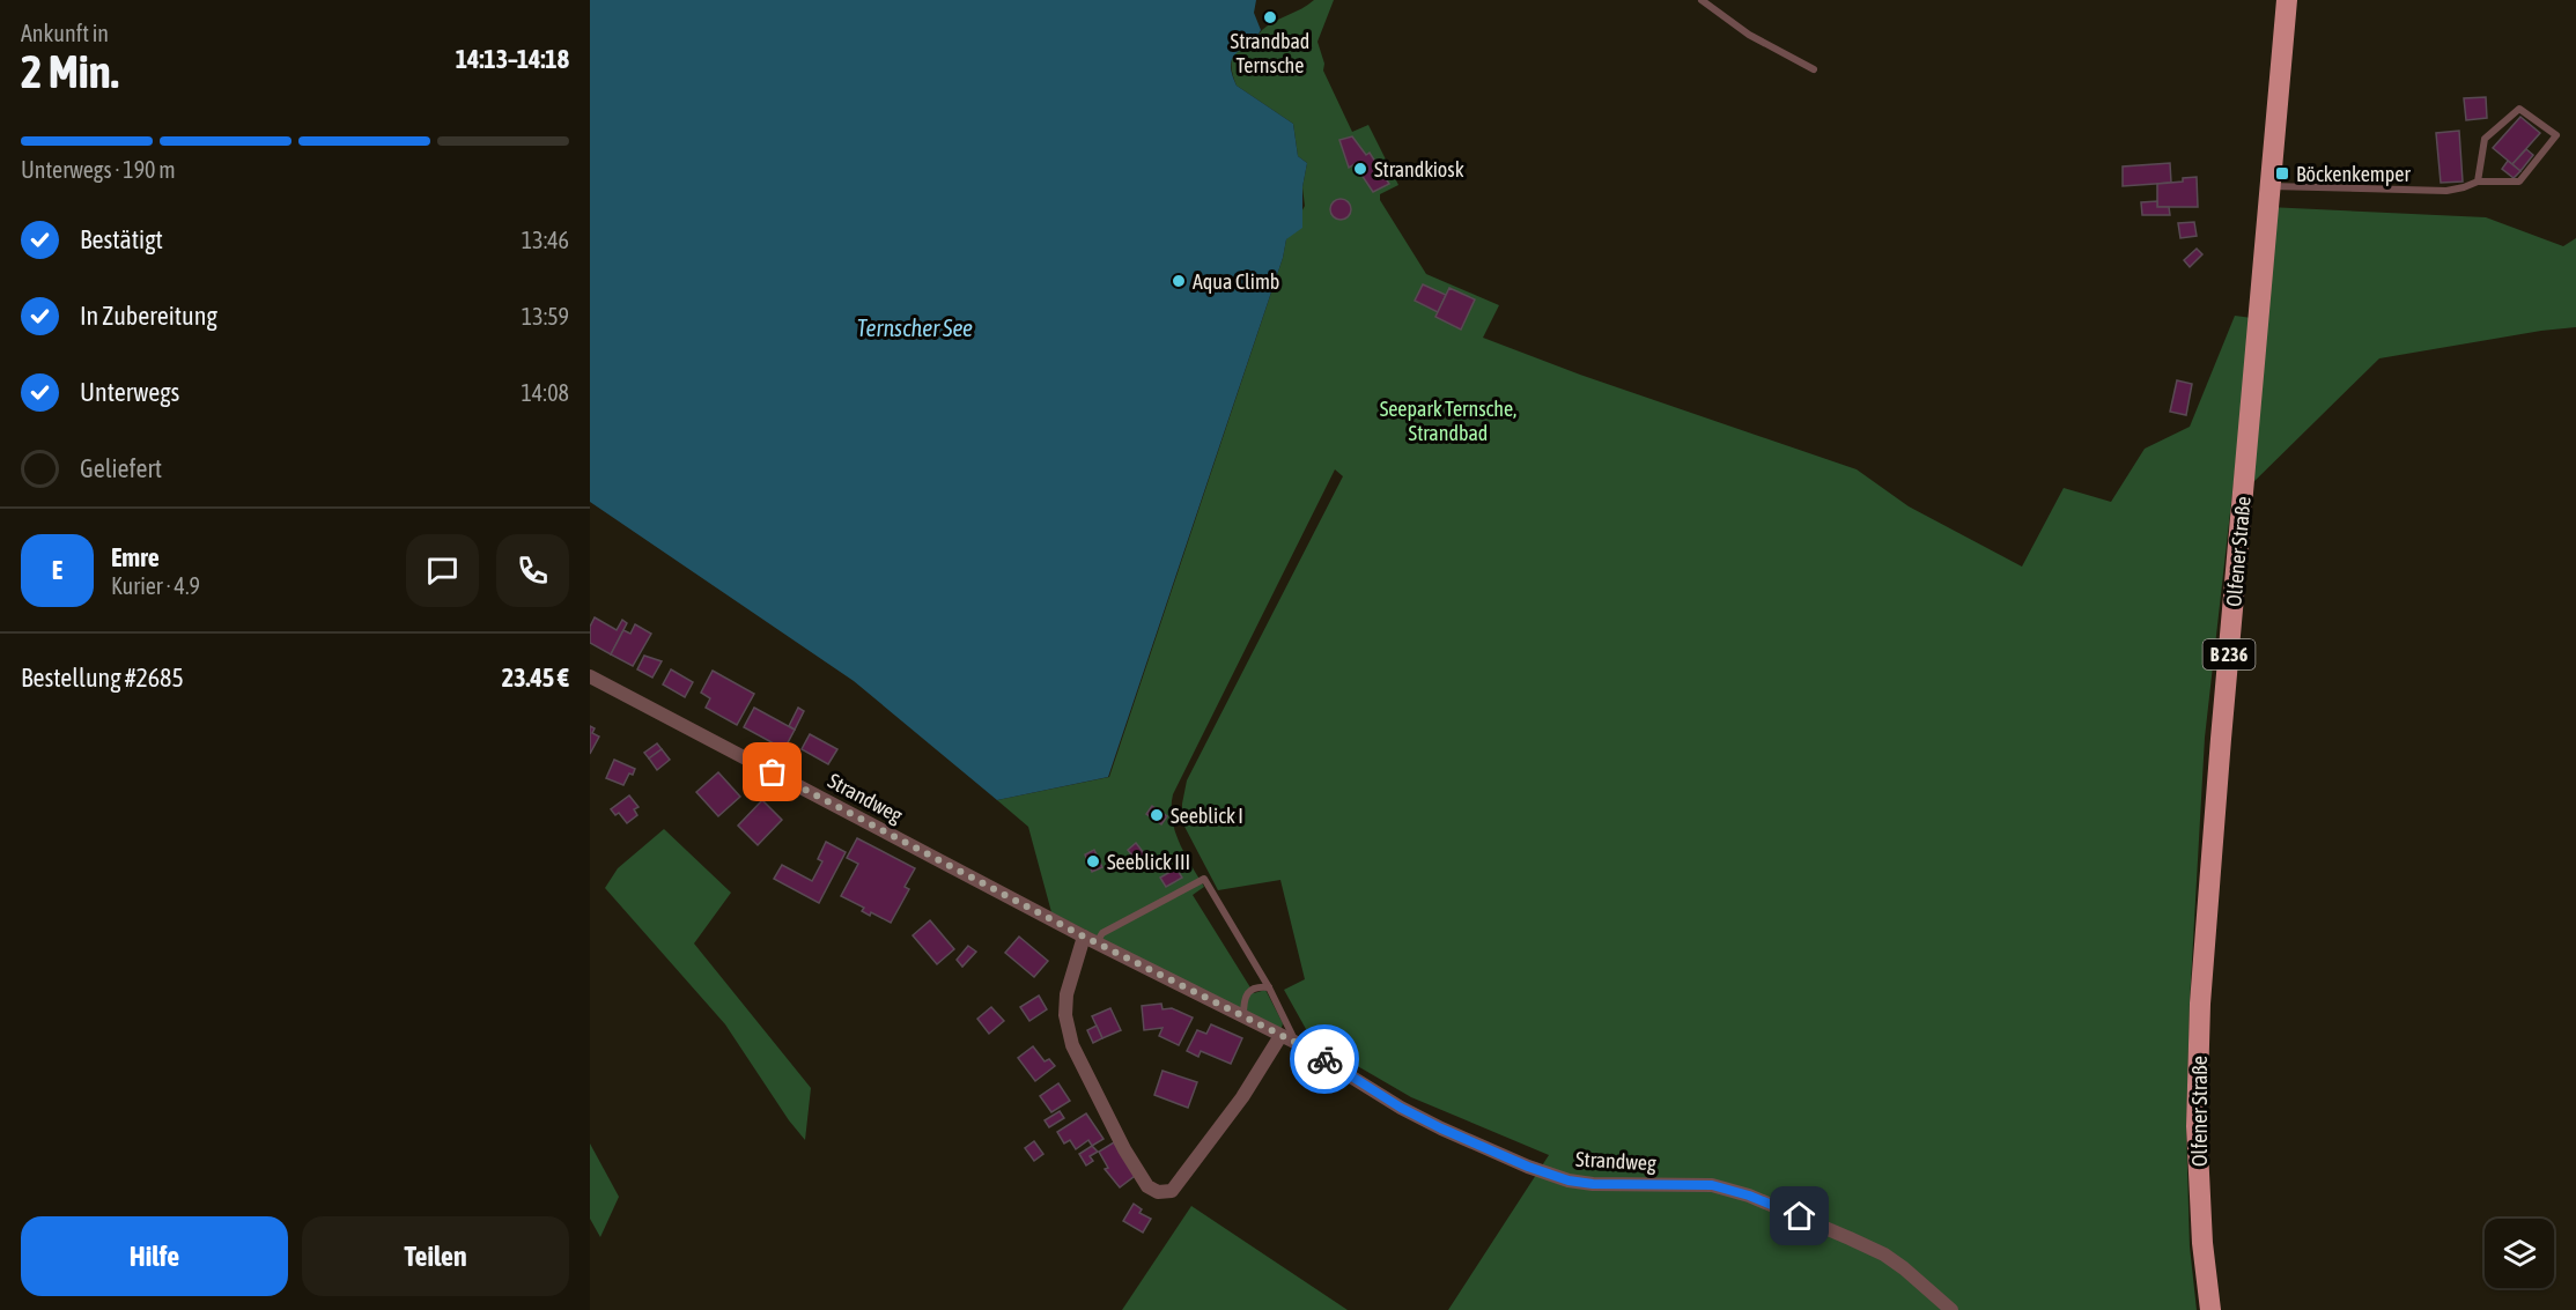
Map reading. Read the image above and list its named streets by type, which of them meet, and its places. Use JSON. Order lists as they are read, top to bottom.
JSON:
{
  "streets": {
    "main road": ["Olfener Straße", "B 236"],
    "street": ["Strandweg"]
  },
  "water": ["Ternscher See"],
  "parks": ["Seepark Ternsche, Strandbad"],
  "places": {
    "other": [
      "Strandbad Ternsche",
      "Strandkiosk",
      "Aqua Climb",
      "Seeblick I",
      "Seeblick III"
    ],
    "transit": ["Böckenkemper"]
  },
  "page": {
    "heading": ["2 Min.", "Ankunft in", "14:13–14:18"],
    "panel": [
      "Emre",
      "Kurier · 4.9",
      "Bestellung #2685",
      "23.45 €"
    ],
    "bar": "Unterwegs · 190 m",
    "list": [
      ["Bestätigt", "13:46"],
      ["In Zubereitung", "13:59"],
      ["Unterwegs", "14:08"],
      "Geliefert"
    ],
    "round": "E",
    "buttons": ["Hilfe", "Teilen"]
  }
}
